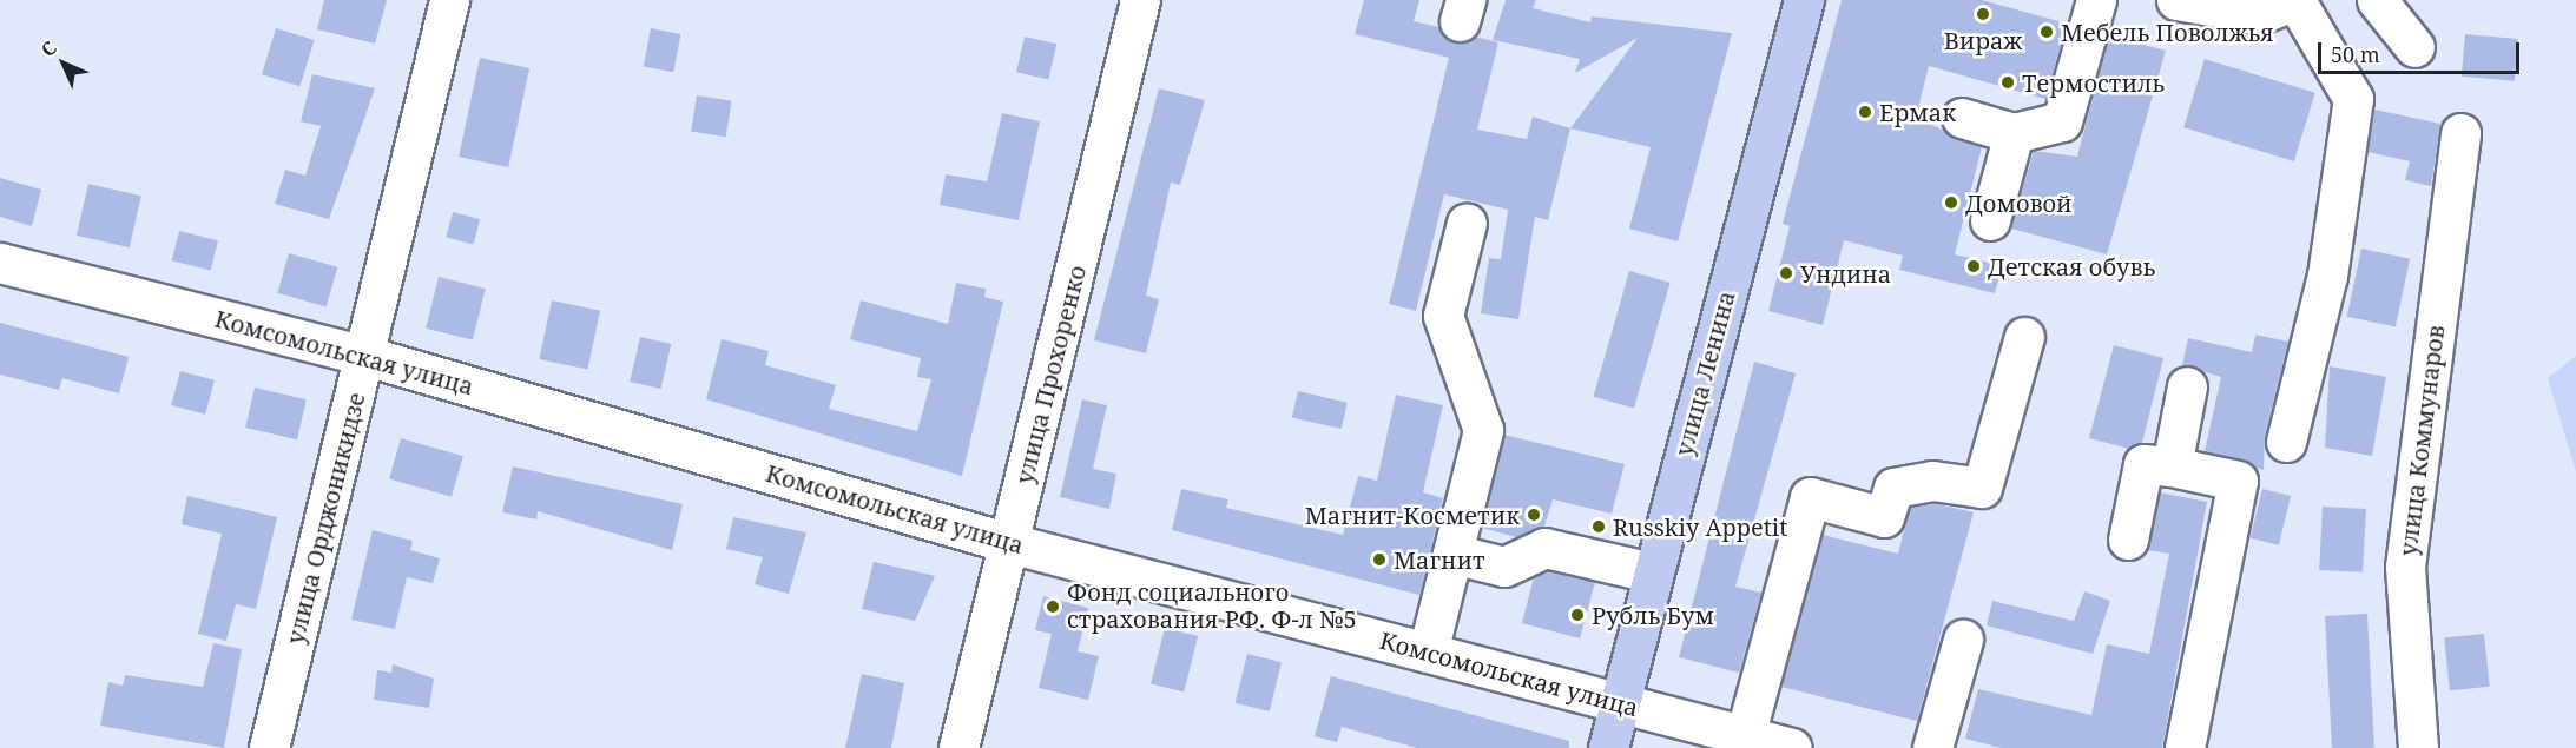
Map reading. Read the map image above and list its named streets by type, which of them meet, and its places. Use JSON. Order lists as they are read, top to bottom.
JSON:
{
  "streets": {
    "main road": ["улица Ленина"],
    "street": [
      "Комсомольская улица",
      "улица Прохоренко",
      "улица Коммунаров",
      "улица Орджоникидзе"
    ]
  },
  "crossings": [
    ["Комсомольская улица", "улица Ленина"],
    ["Комсомольская улица", "улица Прохоренко"],
    ["Комсомольская улица", "улица Орджоникидзе"]
  ],
  "places": [
    "Вираж",
    "Мебель Поволжья",
    "Термостиль",
    "Ермак",
    "Домовой",
    "Детская обувь",
    "Ундина",
    "Магнит-Косметик",
    "Russkiy Appetit",
    "Магнит",
    "Фонд социального страхования РФ. Ф-л №5",
    "Рубль Бум"
  ],
  "scale_bar": "50 m",
  "north": "top left"
}
